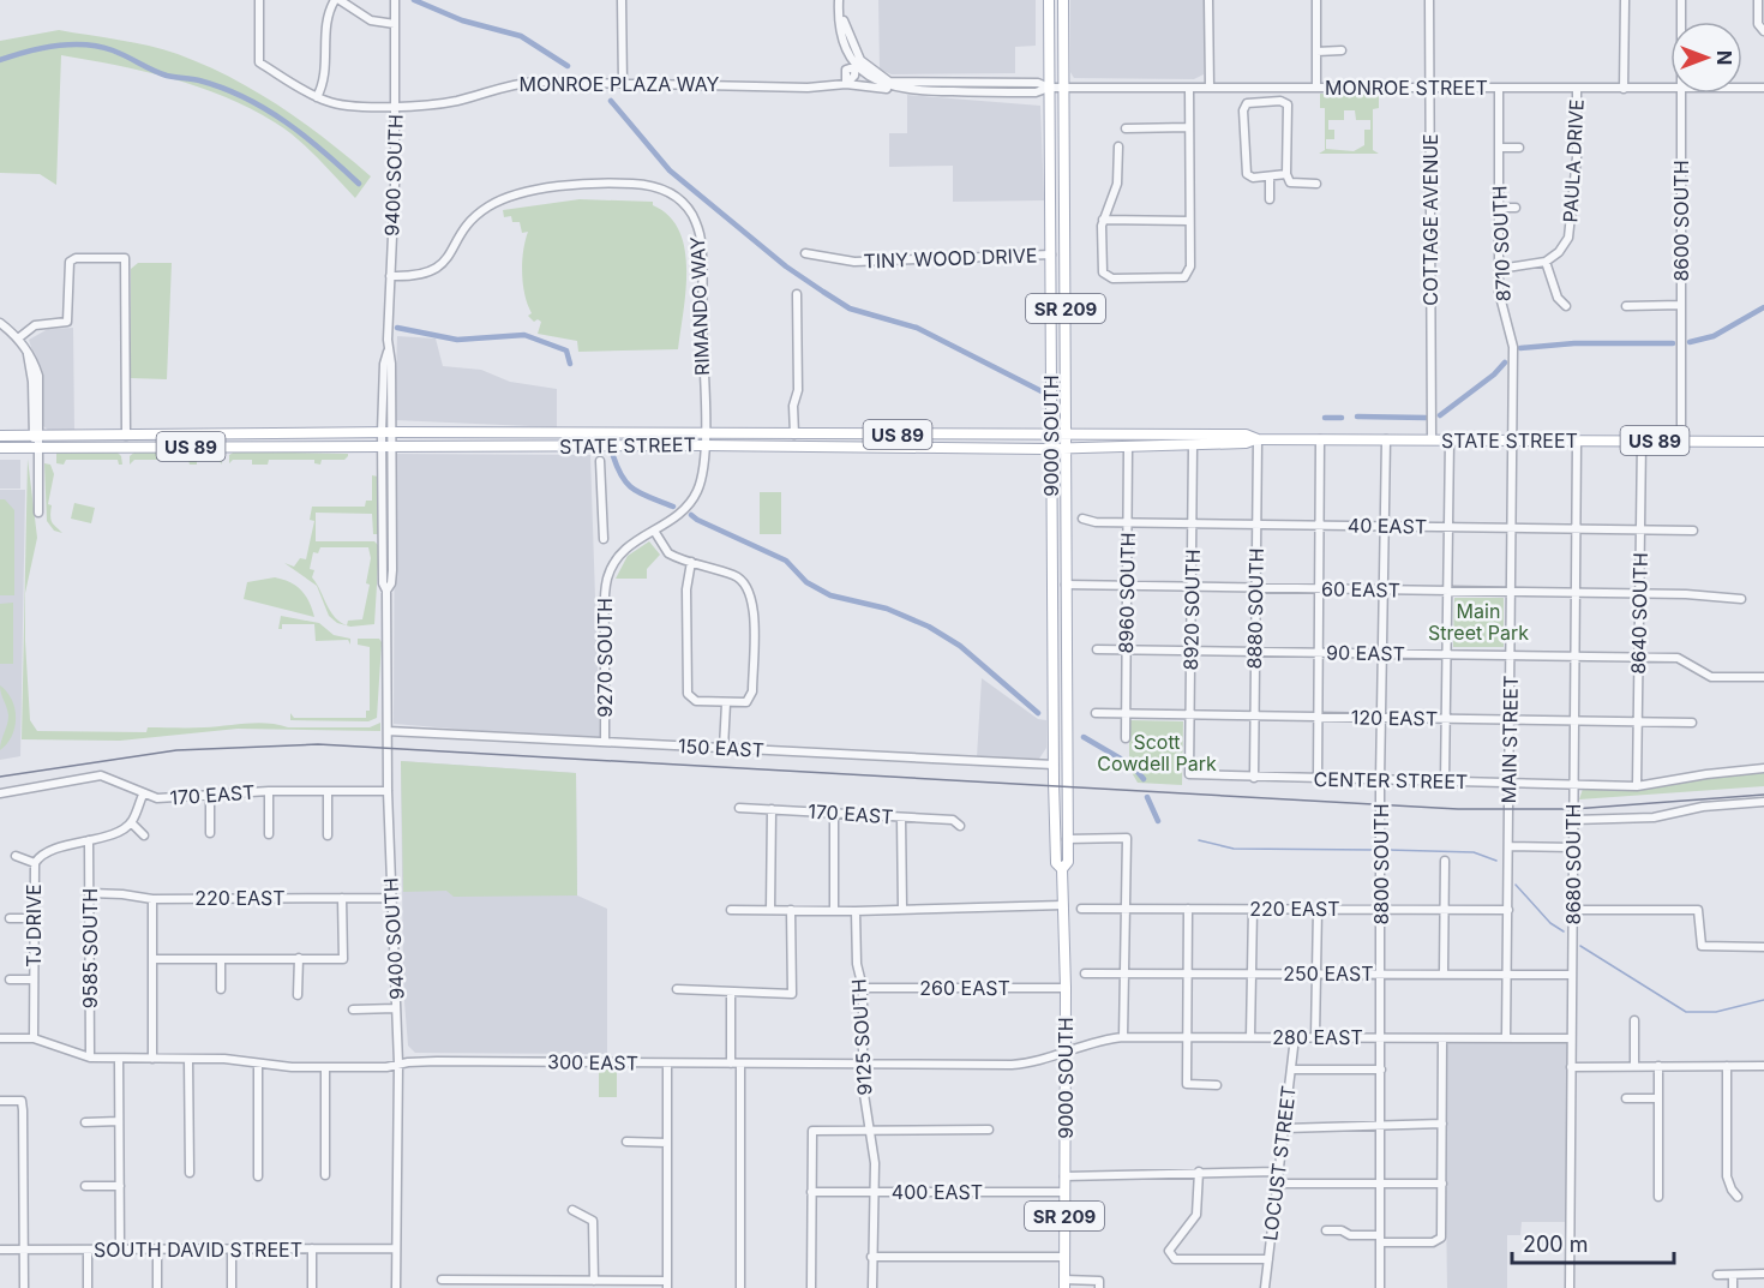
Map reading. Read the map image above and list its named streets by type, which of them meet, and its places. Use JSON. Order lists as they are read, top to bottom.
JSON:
{
  "streets": {
    "main road": [
      "SR 209",
      "US 89",
      "9000 SOUTH",
      "STATE STREET"
    ],
    "street": [
      "MONROE PLAZA WAY",
      "MONROE STREET",
      "PAULA DRIVE",
      "9400 SOUTH",
      "COTTAGE AVENUE",
      "8600 SOUTH",
      "8710 SOUTH",
      "TINY WOOD DRIVE",
      "RIMANDO WAY",
      "40 EAST",
      "60 EAST",
      "8960 SOUTH",
      "8880 SOUTH",
      "8920 SOUTH",
      "8640 SOUTH",
      "90 EAST",
      "9270 SOUTH",
      "120 EAST",
      "MAIN STREET",
      "150 EAST",
      "CENTER STREET",
      "170 EAST",
      "8800 SOUTH",
      "8680 SOUTH",
      "220 EAST",
      "TJ DRIVE",
      "9585 SOUTH",
      "250 EAST",
      "260 EAST",
      "9125 SOUTH",
      "280 EAST",
      "300 EAST",
      "LOCUST STREET",
      "400 EAST",
      "SOUTH DAVID STREET"
    ]
  },
  "crossings": [
    ["MONROE PLAZA WAY", "MONROE STREET"],
    ["MONROE PLAZA WAY", "9400 SOUTH"],
    ["MONROE STREET", "PAULA DRIVE"],
    ["MONROE STREET", "COTTAGE AVENUE"],
    ["MONROE STREET", "8710 SOUTH"],
    ["MONROE STREET", "9000 SOUTH"],
    ["9400 SOUTH", "RIMANDO WAY"],
    ["9400 SOUTH", "STATE STREET"],
    ["9400 SOUTH", "150 EAST"],
    ["9400 SOUTH", "170 EAST"],
    ["9400 SOUTH", "220 EAST"],
    ["9400 SOUTH", "300 EAST"],
    ["9400 SOUTH", "SOUTH DAVID STREET"],
    ["COTTAGE AVENUE", "STATE STREET"],
    ["8600 SOUTH", "STATE STREET"],
    ["8710 SOUTH", "STATE STREET"],
    ["8710 SOUTH", "MAIN STREET"],
    ["TINY WOOD DRIVE", "9000 SOUTH"],
    ["RIMANDO WAY", "STATE STREET"],
    ["RIMANDO WAY", "9270 SOUTH"],
    ["9000 SOUTH", "STATE STREET"],
    ["9000 SOUTH", "60 EAST"],
    ["9000 SOUTH", "150 EAST"],
    ["9000 SOUTH", "260 EAST"],
    ["9000 SOUTH", "280 EAST"],
    ["9000 SOUTH", "300 EAST"],
    ["9000 SOUTH", "400 EAST"],
    ["STATE STREET", "8960 SOUTH"],
    ["STATE STREET", "8880 SOUTH"],
    ["STATE STREET", "8920 SOUTH"],
    ["STATE STREET", "8640 SOUTH"],
    ["STATE STREET", "9270 SOUTH"],
    ["STATE STREET", "MAIN STREET"],
    ["STATE STREET", "8800 SOUTH"],
    ["STATE STREET", "8680 SOUTH"],
    ["40 EAST", "8960 SOUTH"],
    ["40 EAST", "8880 SOUTH"],
    ["40 EAST", "8920 SOUTH"],
    ["40 EAST", "8640 SOUTH"],
    ["40 EAST", "MAIN STREET"],
    ["40 EAST", "8800 SOUTH"],
    ["40 EAST", "8680 SOUTH"],
    ["60 EAST", "8960 SOUTH"],
    ["60 EAST", "8880 SOUTH"],
    ["60 EAST", "8920 SOUTH"],
    ["60 EAST", "8640 SOUTH"],
    ["60 EAST", "MAIN STREET"],
    ["60 EAST", "8800 SOUTH"],
    ["60 EAST", "8680 SOUTH"],
    ["8960 SOUTH", "90 EAST"],
    ["8960 SOUTH", "120 EAST"],
    ["8880 SOUTH", "90 EAST"],
    ["8880 SOUTH", "120 EAST"],
    ["8880 SOUTH", "CENTER STREET"],
    ["8920 SOUTH", "90 EAST"],
    ["8920 SOUTH", "120 EAST"],
    ["8920 SOUTH", "CENTER STREET"],
    ["8640 SOUTH", "90 EAST"],
    ["8640 SOUTH", "120 EAST"],
    ["8640 SOUTH", "CENTER STREET"],
    ["90 EAST", "MAIN STREET"],
    ["90 EAST", "8800 SOUTH"],
    ["90 EAST", "8680 SOUTH"],
    ["9270 SOUTH", "150 EAST"],
    ["120 EAST", "MAIN STREET"],
    ["120 EAST", "8800 SOUTH"],
    ["120 EAST", "8680 SOUTH"],
    ["MAIN STREET", "CENTER STREET"],
    ["MAIN STREET", "220 EAST"],
    ["MAIN STREET", "250 EAST"],
    ["MAIN STREET", "280 EAST"],
    ["CENTER STREET", "8800 SOUTH"],
    ["CENTER STREET", "8680 SOUTH"],
    ["8800 SOUTH", "220 EAST"],
    ["8800 SOUTH", "250 EAST"],
    ["8800 SOUTH", "280 EAST"],
    ["8680 SOUTH", "250 EAST"],
    ["8680 SOUTH", "280 EAST"],
    ["220 EAST", "9585 SOUTH"],
    ["TJ DRIVE", "9585 SOUTH"],
    ["TJ DRIVE", "300 EAST"],
    ["9585 SOUTH", "300 EAST"],
    ["260 EAST", "9125 SOUTH"],
    ["9125 SOUTH", "300 EAST"],
    ["9125 SOUTH", "400 EAST"],
    ["280 EAST", "300 EAST"],
    ["280 EAST", "LOCUST STREET"]
  ],
  "parks": ["Main Street Park", "Scott Cowdell Park"],
  "scale_bar": "200 m",
  "north": "right"
}
